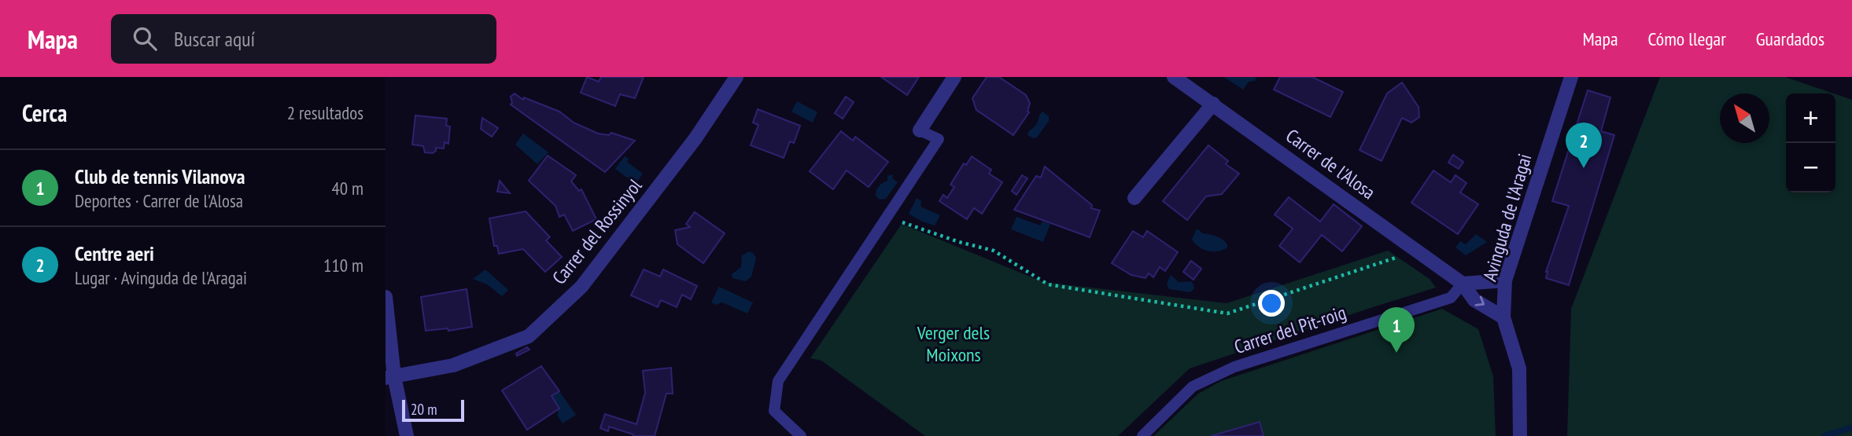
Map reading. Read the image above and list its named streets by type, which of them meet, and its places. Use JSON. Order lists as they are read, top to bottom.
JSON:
{
  "streets": {
    "street": ["Carrer de l'Alosa", "Avinguda de l'Aragai", "Carrer del Rossinyol"],
    "lane": ["Carrer del Pit-roig"]
  },
  "crossings": [
    ["Carrer de l'Alosa", "Avinguda de l'Aragai"],
    ["Carrer de l'Alosa", "Carrer del Pit-roig"]
  ],
  "parks": ["Verger dels Moixons"],
  "scale_bar": "20 m",
  "north": "top left",
  "page": {
    "header": "Mapa",
    "search": "Buscar aquí",
    "nav": ["Mapa", "Cómo llegar", "Guardados"],
    "heading": ["Cerca", "2 resultados"],
    "map_buttons": ["+", "−"],
    "pins": ["2", "1"],
    "list": [
      {
        "mark": "1",
        "name": "Club de tennis Vilanova",
        "note": "Deportes · Carrer de l'Alosa",
        "value": "40 m"
      },
      {
        "mark": "2",
        "name": "Centre aeri",
        "note": "Lugar · Avinguda de l'Aragai",
        "value": "110 m"
      }
    ],
    "scale": "20 m"
  }
}
